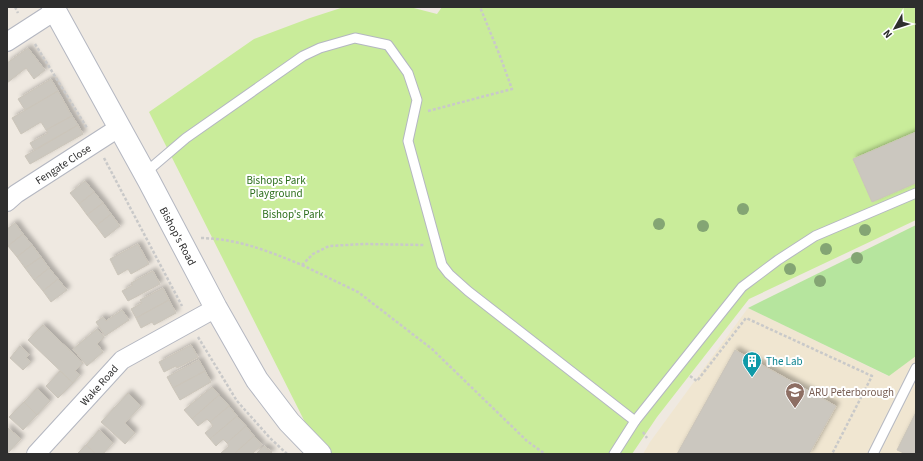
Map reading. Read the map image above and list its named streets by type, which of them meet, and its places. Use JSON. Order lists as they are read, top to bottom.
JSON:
{
  "streets": {
    "street": ["Fengate Close", "Bishop's Road", "Wake Road"]
  },
  "crossings": [
    ["Fengate Close", "Bishop's Road"],
    ["Bishop's Road", "Wake Road"]
  ],
  "parks": ["Bishops Park Playground", "Bishop's Park"],
  "places": {
    "building": ["The Lab"],
    "school or university": ["ARU Peterborough"]
  },
  "north": "bottom left"
}
